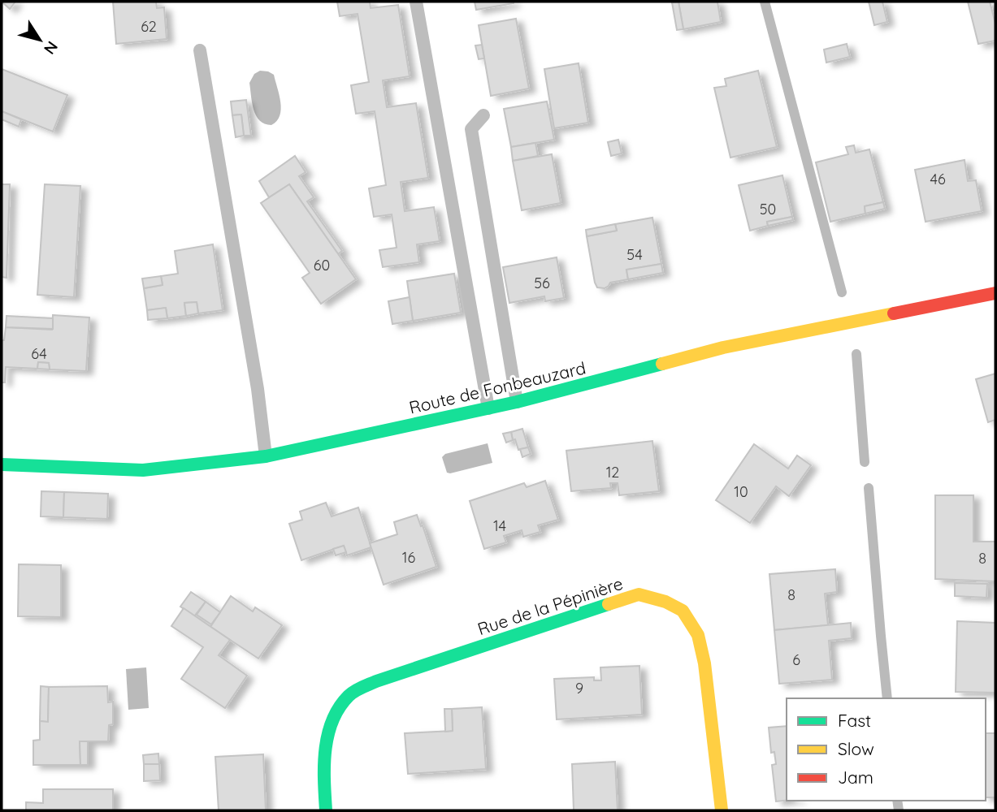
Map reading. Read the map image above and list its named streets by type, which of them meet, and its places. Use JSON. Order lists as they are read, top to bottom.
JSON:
{
  "streets": {
    "street": ["Route de Fonbeauzard", "Rue de la Pépinière"]
  },
  "house_numbers": [
    "62",
    "46",
    "50",
    "54",
    "60",
    "56",
    "64",
    "12",
    "10",
    "14",
    "16",
    "8",
    "8",
    "6",
    "9"
  ],
  "legend": ["Fast", "Slow", "Jam"],
  "north": "bottom right"
}
